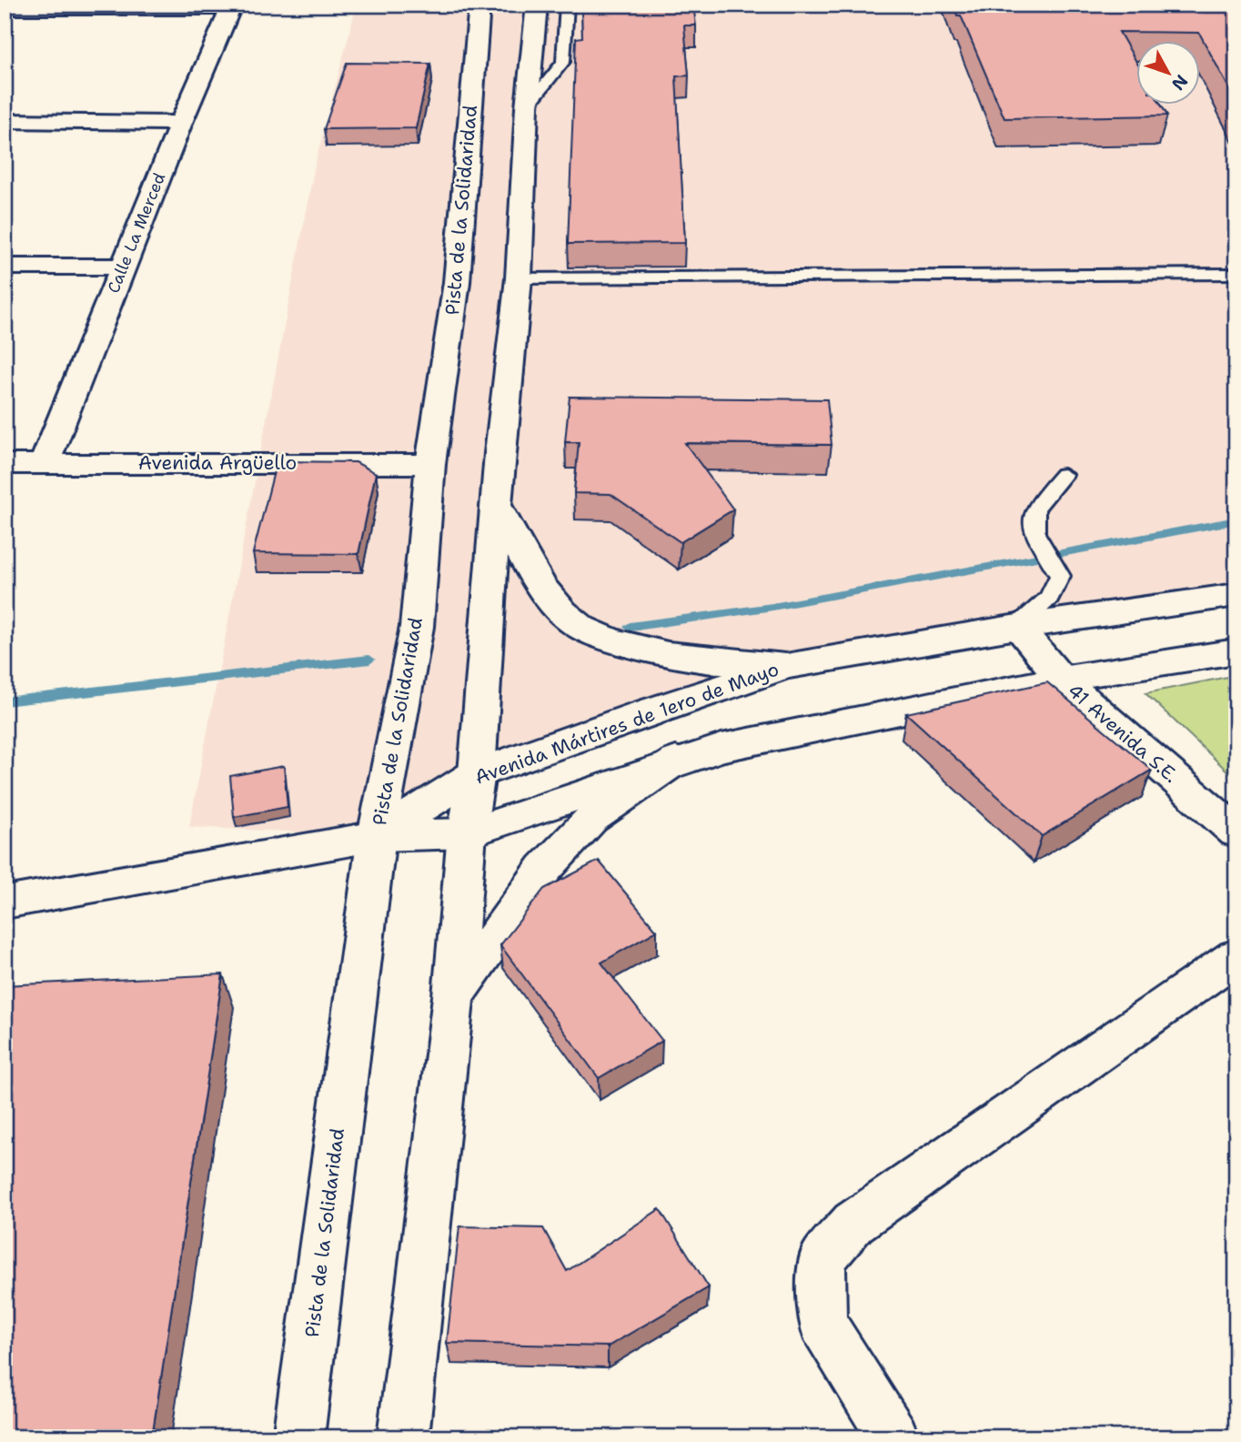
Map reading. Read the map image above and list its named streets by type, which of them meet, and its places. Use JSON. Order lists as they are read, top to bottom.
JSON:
{
  "streets": {
    "main road": [
      "Pista de la Solidaridad",
      "Calle La Merced",
      "Avenida Argüello",
      "Avenida Mártires de 1ero de Mayo",
      "41 Avenida S.E."
    ]
  },
  "crossings": [
    ["Pista de la Solidaridad", "Avenida Argüello"],
    ["Pista de la Solidaridad", "Avenida Mártires de 1ero de Mayo"],
    ["Calle La Merced", "Avenida Argüello"],
    ["Avenida Mártires de 1ero de Mayo", "41 Avenida S.E."]
  ],
  "north": "bottom right"
}
